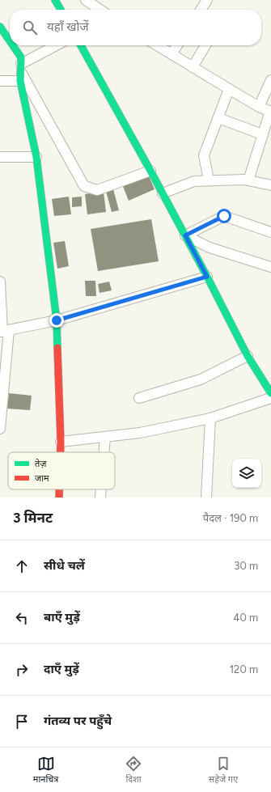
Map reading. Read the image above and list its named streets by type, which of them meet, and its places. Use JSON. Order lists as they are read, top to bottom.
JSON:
{
  "legend": ["तेज़", "जाम"],
  "page": {
    "search": "यहाँ खोजें",
    "heading": ["3 मिनट", "पैदल · 190 m"],
    "list": [
      ["सीधे चलें", "30 m"],
      ["बाएँ मुड़ें", "40 m"],
      ["दाएँ मुड़ें", "120 m"],
      "गंतव्य पर पहुँचे"
    ],
    "nav": ["मानचित्र", "दिशा", "सहेजे गए"]
  }
}
